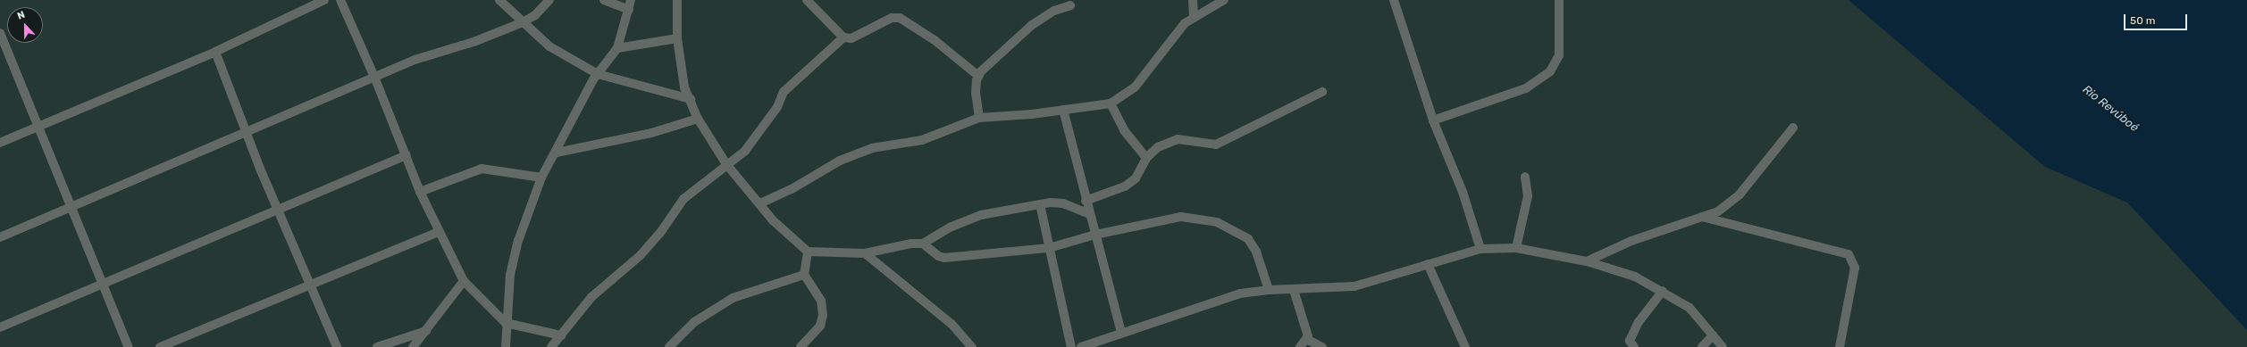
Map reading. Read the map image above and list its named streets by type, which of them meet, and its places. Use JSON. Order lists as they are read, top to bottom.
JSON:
{
  "water": ["Rio Revúboé"],
  "scale_bar": "50 m",
  "north": "top"
}
